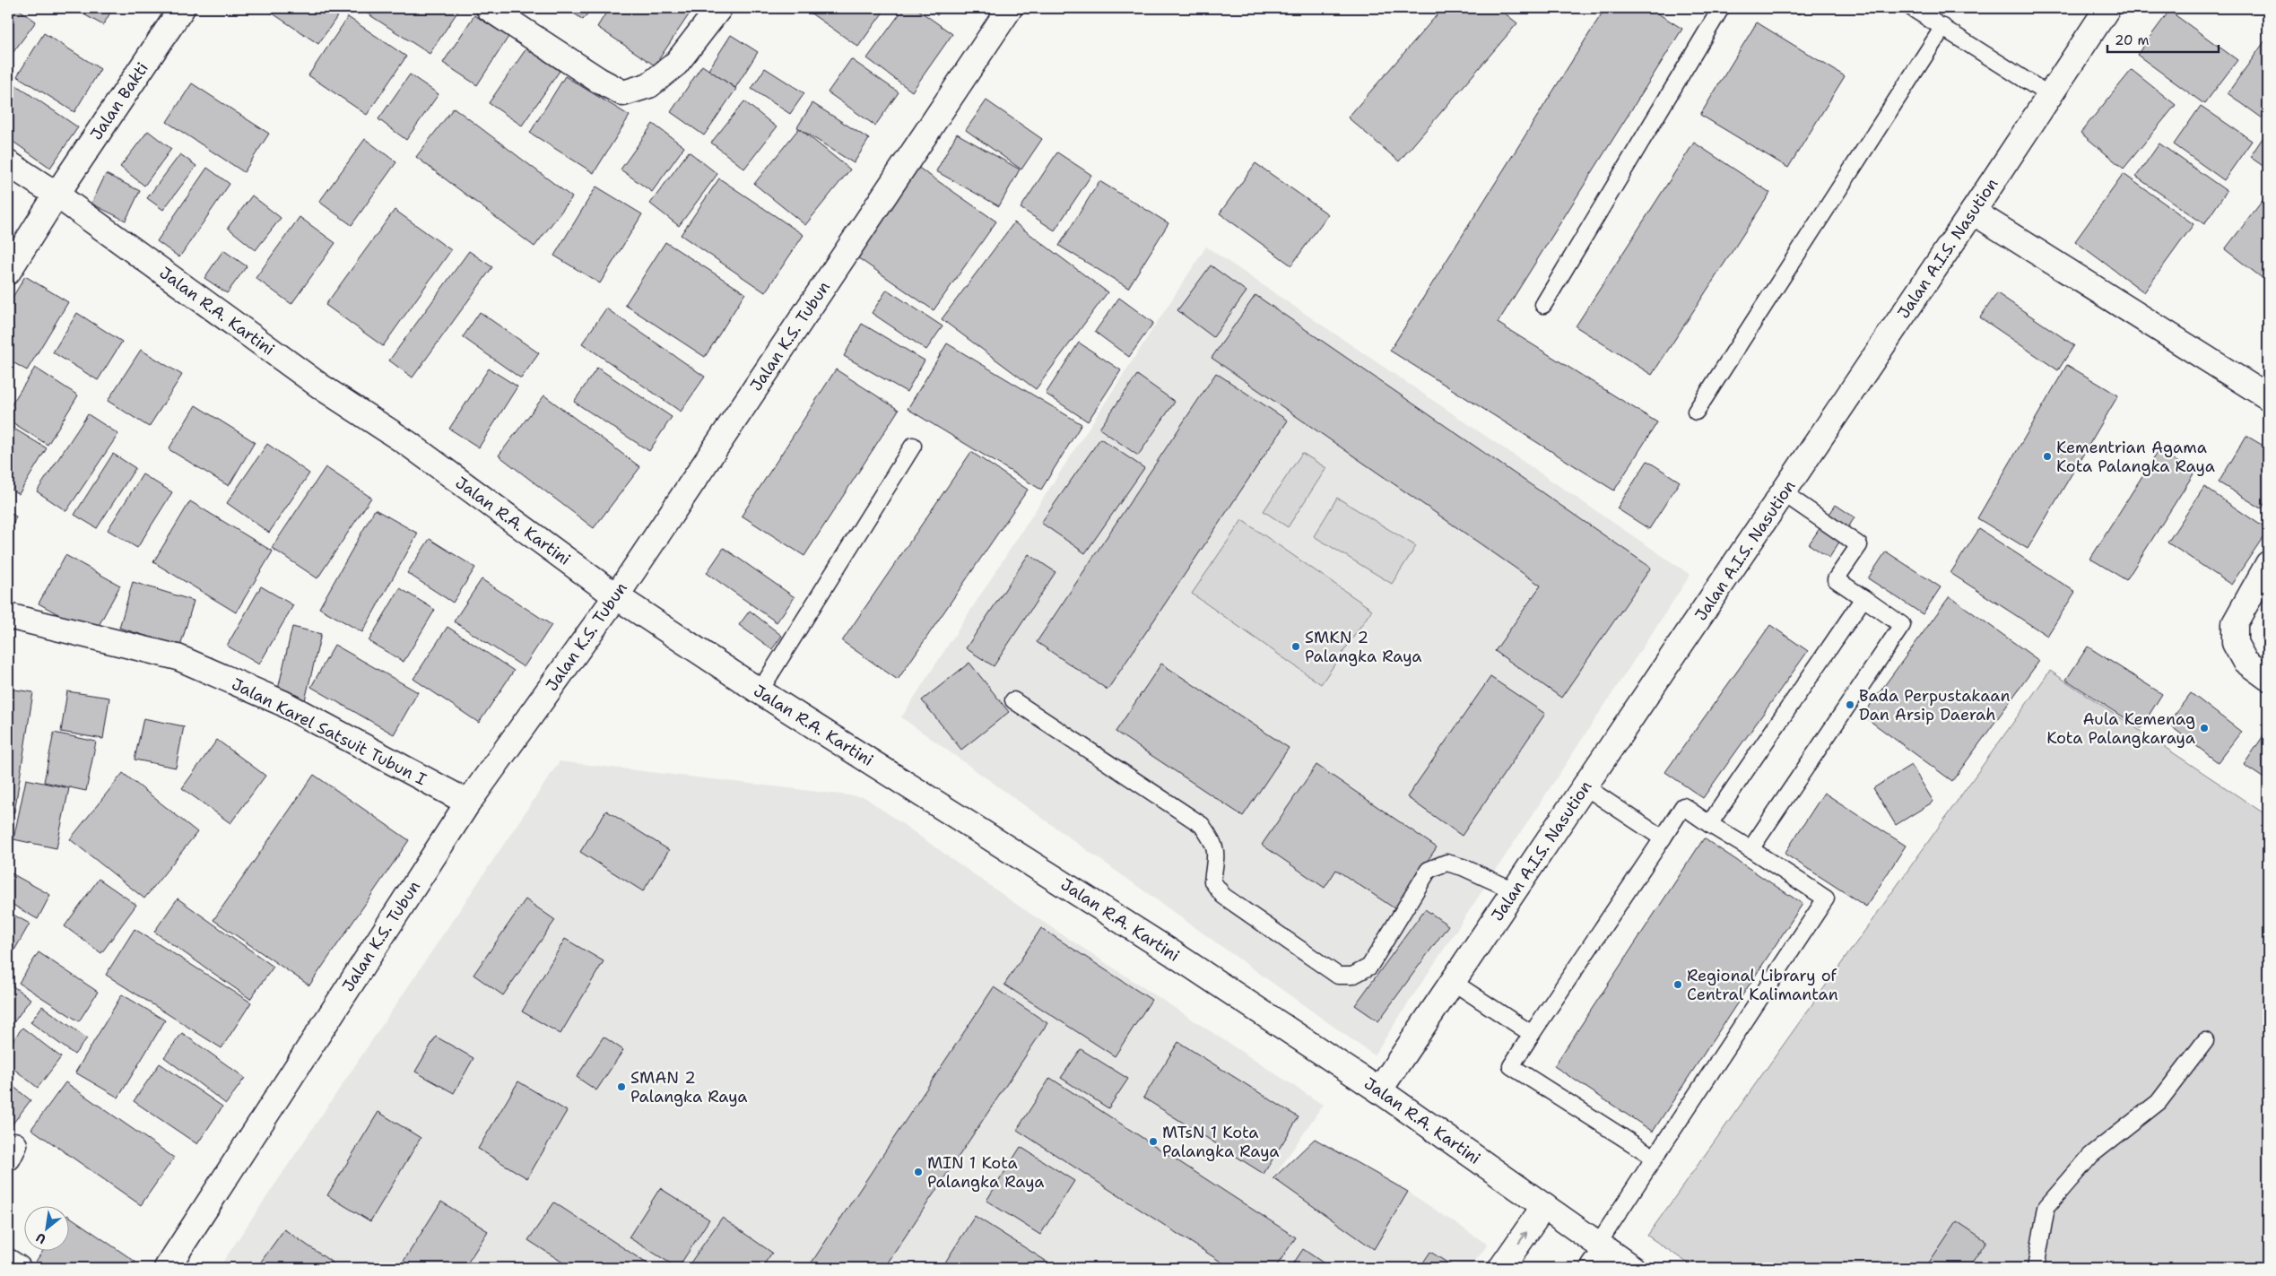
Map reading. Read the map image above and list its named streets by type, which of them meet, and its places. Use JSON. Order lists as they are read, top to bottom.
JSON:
{
  "streets": {
    "street": [
      "Jalan Bakti",
      "Jalan A.I.S. Nasution",
      "Jalan R.A. Kartini",
      "Jalan K.S. Tubun",
      "Jalan Karel Satsuit Tubun I"
    ]
  },
  "crossings": [
    ["Jalan Bakti", "Jalan R.A. Kartini"],
    ["Jalan A.I.S. Nasution", "Jalan R.A. Kartini"],
    ["Jalan R.A. Kartini", "Jalan K.S. Tubun"],
    ["Jalan K.S. Tubun", "Jalan Karel Satsuit Tubun I"]
  ],
  "places": [
    "Kementrian Agama Kota Palangka Raya",
    "SMKN 2 Palangka Raya",
    "Bada Perpustakaan Dan Arsip Daerah",
    "Aula Kemenag Kota Palangkaraya",
    "Regional Library of Central Kalimantan",
    "SMAN 2 Palangka Raya",
    "MTsN 1 Kota Palangka Raya",
    "MIN 1 Kota Palangka Raya"
  ],
  "scale_bar": "20 m",
  "north": "bottom left"
}
